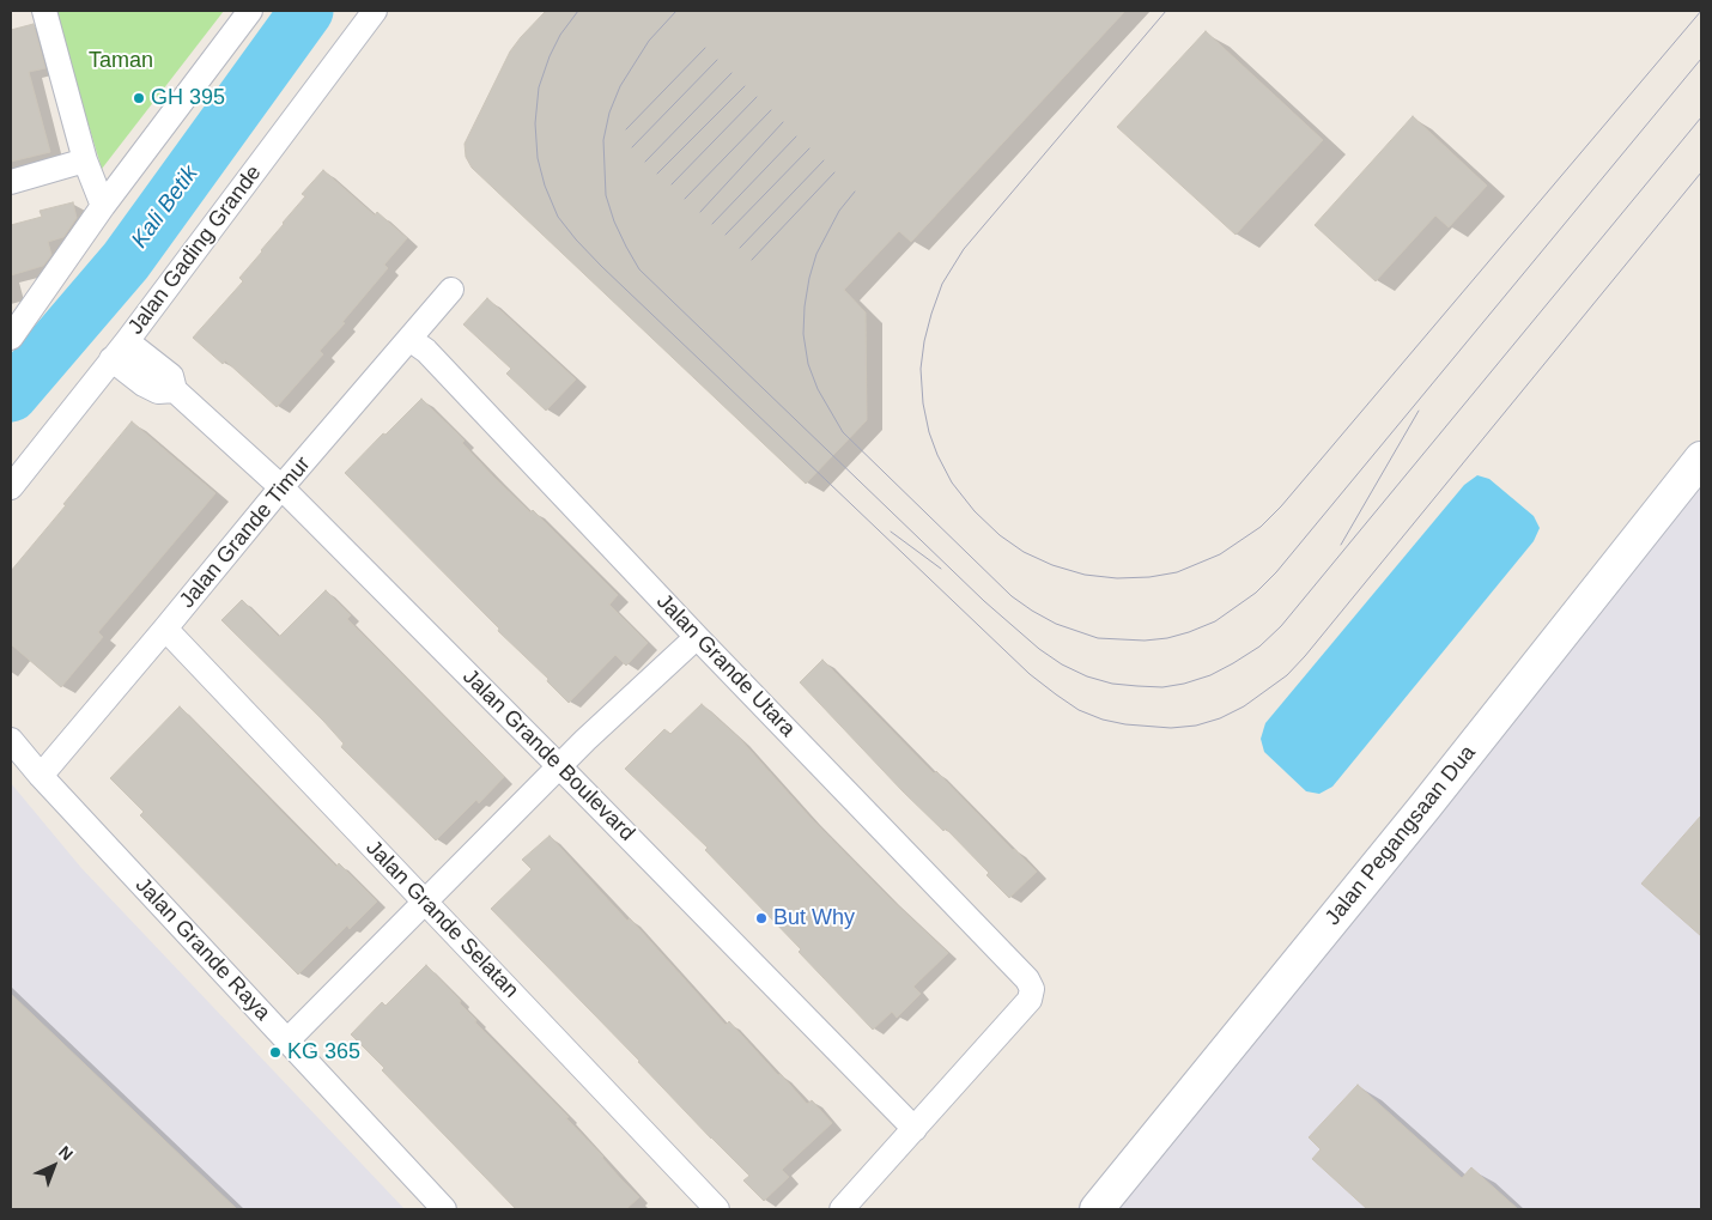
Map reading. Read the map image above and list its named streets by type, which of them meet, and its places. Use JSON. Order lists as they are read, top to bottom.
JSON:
{
  "streets": {
    "main road": ["Jalan Pegangsaan Dua"],
    "street": [
      "Jalan Gading Grande",
      "Jalan Grande Timur",
      "Jalan Grande Utara",
      "Jalan Grande Boulevard",
      "Jalan Grande Selatan",
      "Jalan Grande Raya"
    ]
  },
  "crossings": [
    ["Jalan Gading Grande", "Jalan Grande Boulevard"],
    ["Jalan Grande Timur", "Jalan Grande Utara"],
    ["Jalan Grande Timur", "Jalan Grande Boulevard"],
    ["Jalan Grande Timur", "Jalan Grande Selatan"],
    ["Jalan Grande Timur", "Jalan Grande Raya"],
    ["Jalan Grande Utara", "Jalan Grande Boulevard"]
  ],
  "water": ["Kali Betik"],
  "parks": ["Taman"],
  "places": ["GH 395", "But Why", "KG 365"],
  "north": "top right"
}
